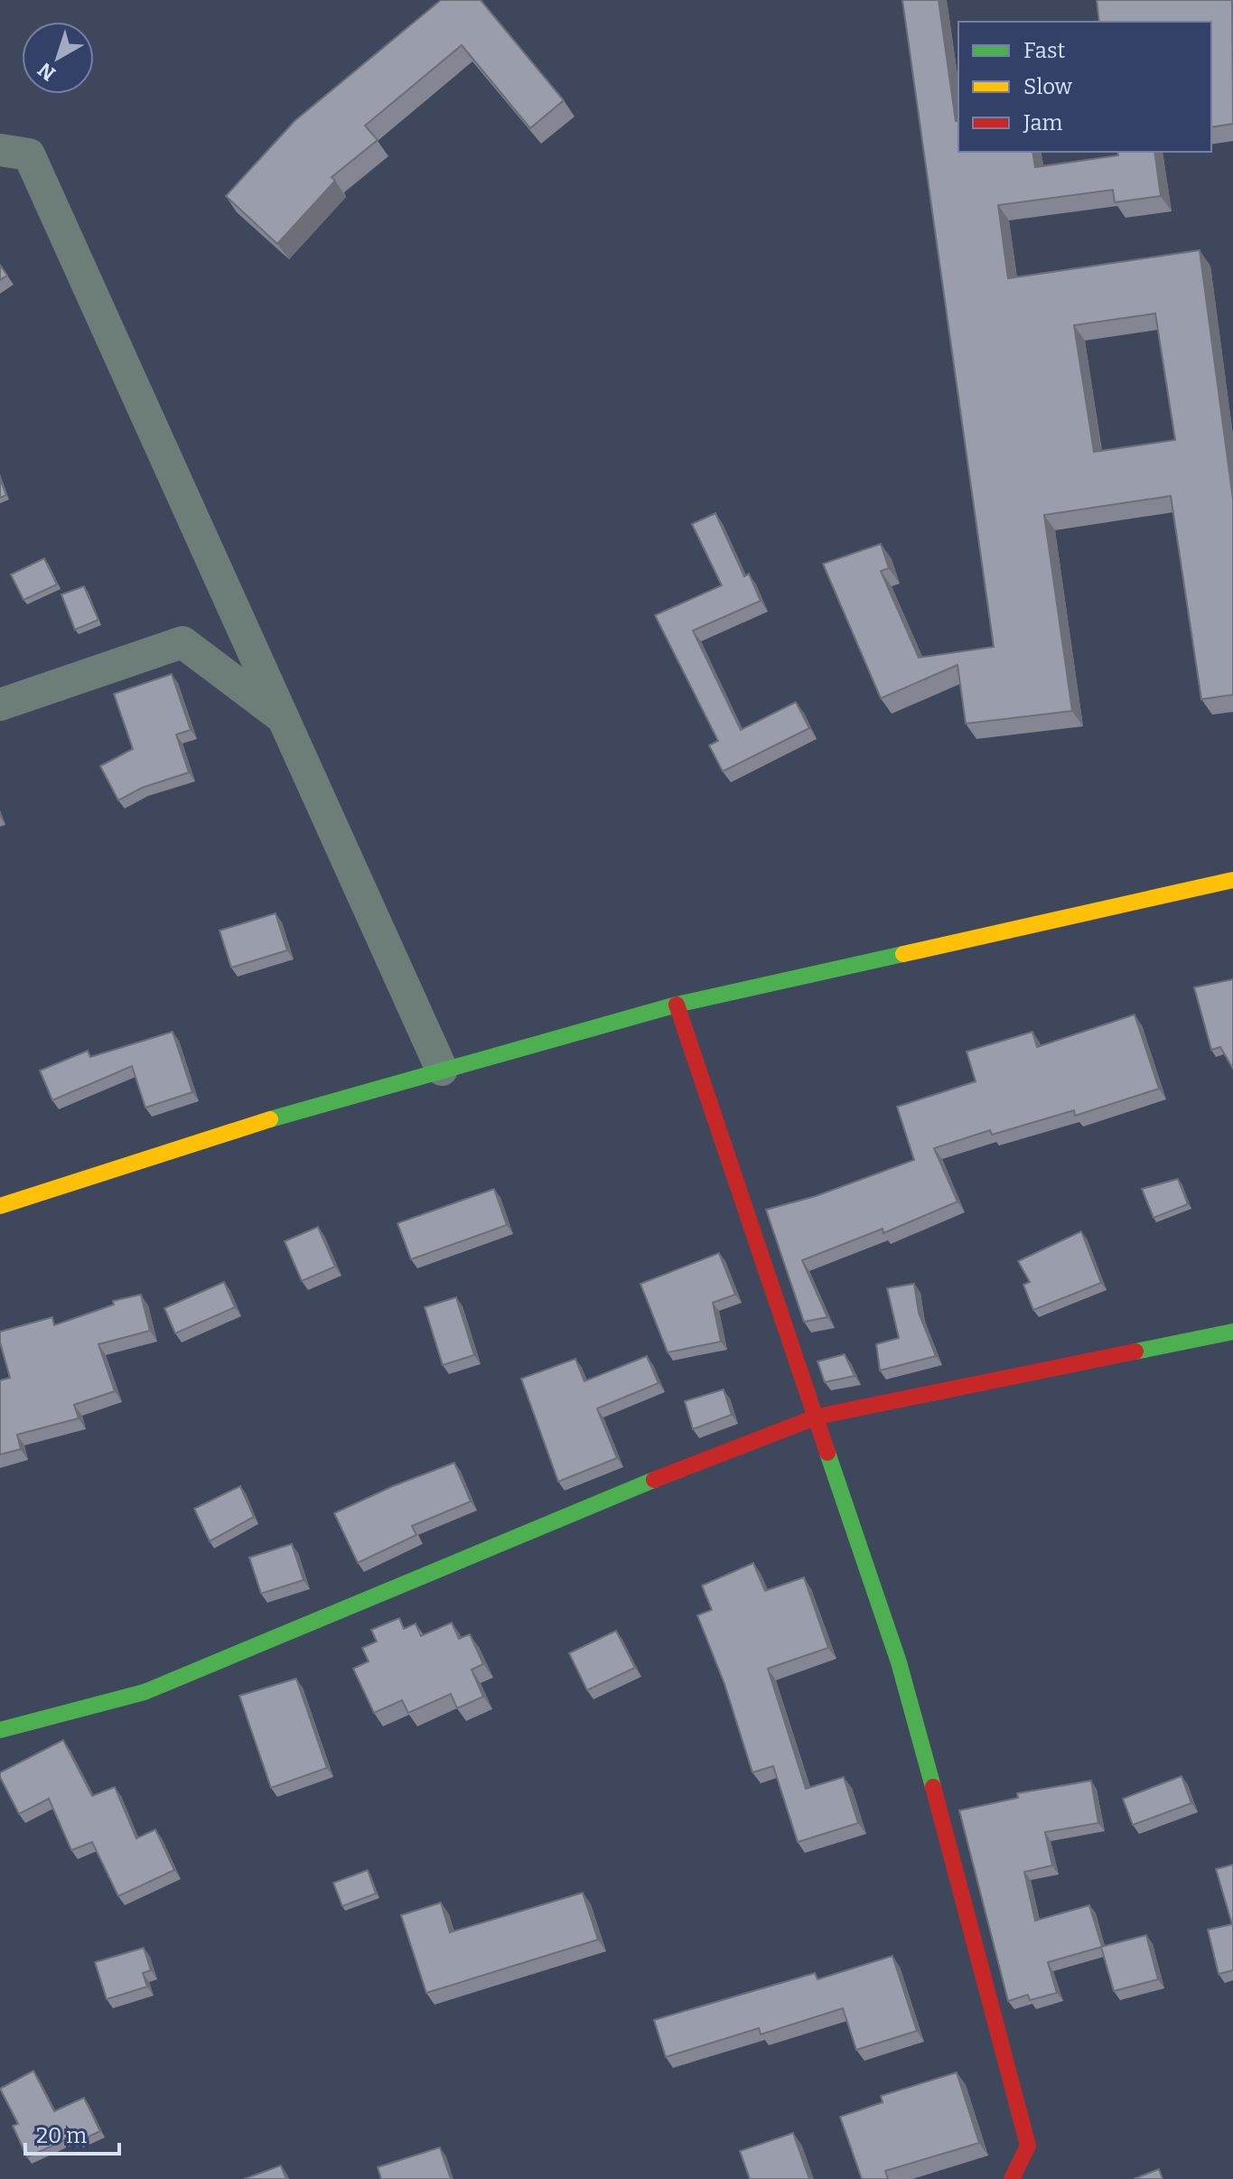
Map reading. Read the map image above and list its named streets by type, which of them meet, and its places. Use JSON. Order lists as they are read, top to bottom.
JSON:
{
  "legend": ["Fast", "Slow", "Jam"],
  "scale_bar": "20 m",
  "north": "bottom left"
}
